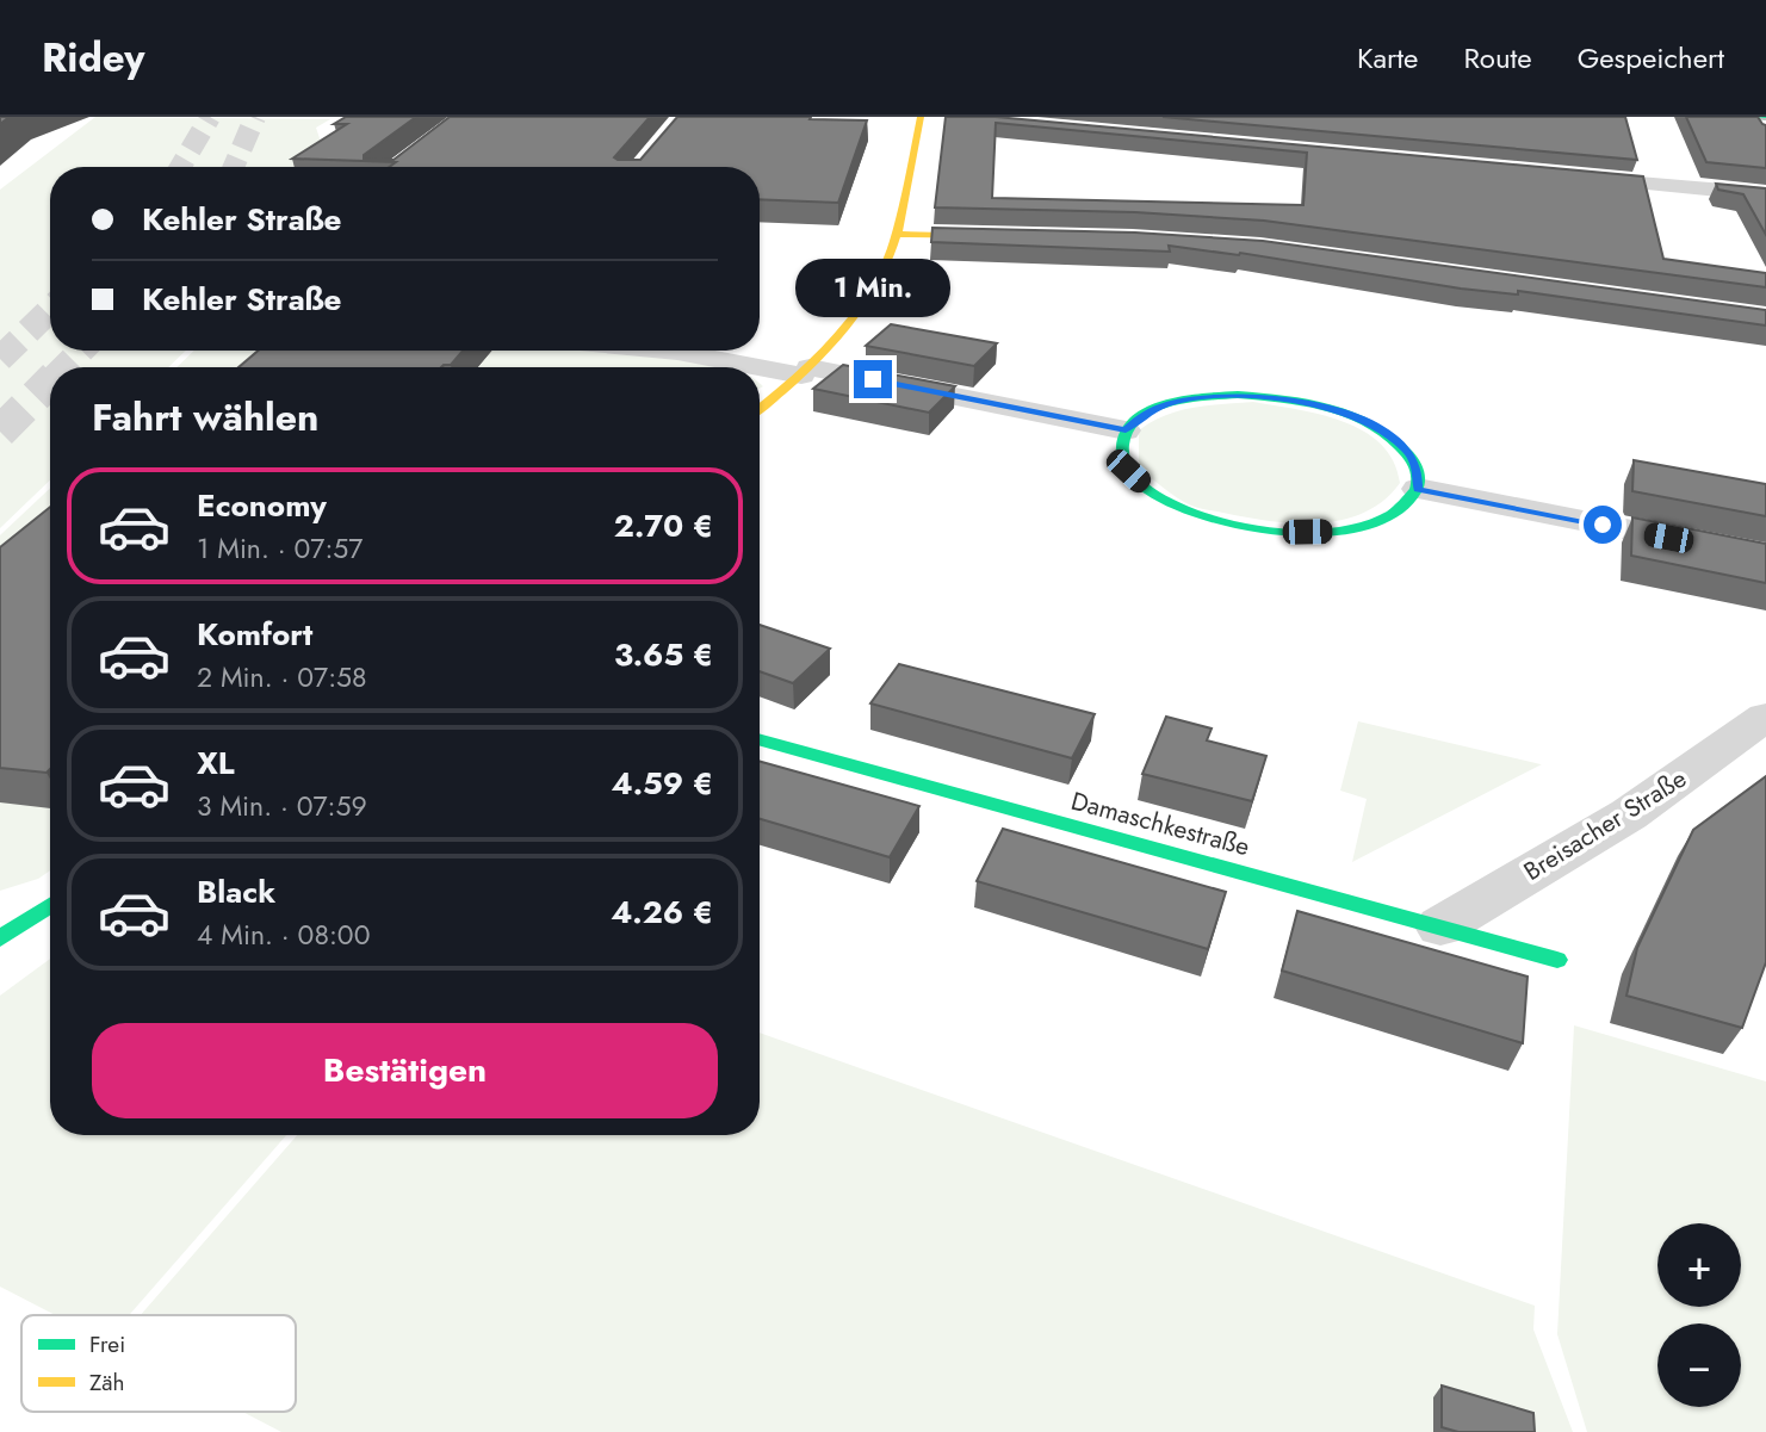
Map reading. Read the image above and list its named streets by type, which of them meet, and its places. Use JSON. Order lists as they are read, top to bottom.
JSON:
{
  "streets": {
    "street": ["Damaschkestraße", "Breisacher Straße"]
  },
  "crossings": [
    ["Damaschkestraße", "Breisacher Straße"]
  ],
  "legend": ["Frei", "Zäh"],
  "page": {
    "header": "Ridey",
    "nav": ["Karte", "Route", "Gespeichert"],
    "banner": ["Kehler Straße", "Kehler Straße"],
    "bubble": "1 Min.",
    "heading": "Fahrt wählen",
    "list": [
      {
        "name": "Economy",
        "note": "1 Min. · 07:57",
        "value": "2.70 €"
      },
      {
        "name": "Komfort",
        "note": "2 Min. · 07:58",
        "value": "3.65 €"
      },
      {
        "name": "XL",
        "note": "3 Min. · 07:59",
        "value": "4.59 €"
      },
      {
        "name": "Black",
        "note": "4 Min. · 08:00",
        "value": "4.26 €"
      }
    ],
    "buttons": "Bestätigen",
    "map_buttons": ["+", "−"]
  }
}
